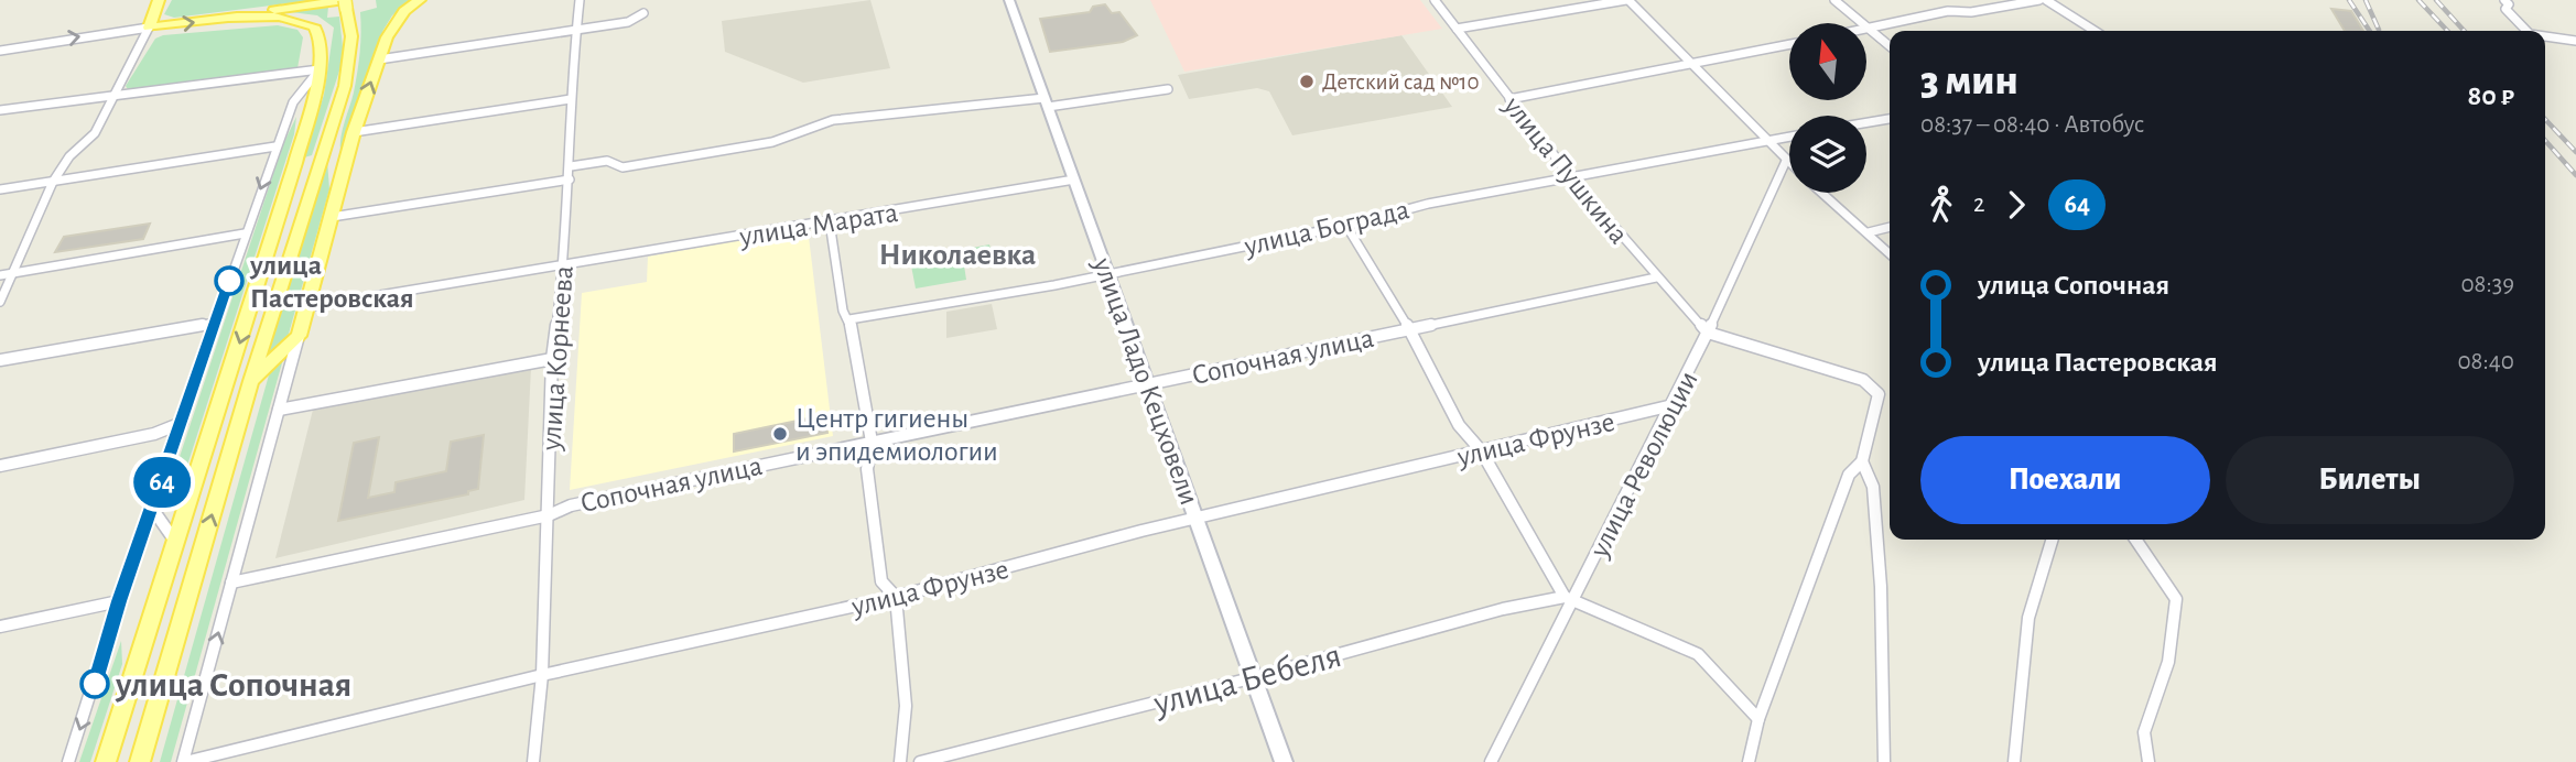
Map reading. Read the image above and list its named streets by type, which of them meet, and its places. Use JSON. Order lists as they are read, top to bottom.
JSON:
{
  "streets": {
    "main road": ["улица Ладо Кецховели"],
    "street": [
      "улица Пушкина",
      "улица Марата",
      "улица Бограда",
      "Сопочная улица",
      "улица Корнеева",
      "улица Фрунзе",
      "улица Революции",
      "улица Бебеля"
    ]
  },
  "crossings": [
    ["улица Пушкина", "улица Бограда"],
    ["улица Пушкина", "Сопочная улица"],
    ["улица Пушкина", "улица Революции"],
    ["улица Марата", "улица Корнеева"],
    ["улица Марата", "улица Ладо Кецховели"],
    ["улица Бограда", "улица Ладо Кецховели"],
    ["Сопочная улица", "улица Корнеева"],
    ["Сопочная улица", "улица Ладо Кецховели"],
    ["улица Корнеева", "улица Фрунзе"],
    ["улица Ладо Кецховели", "улица Фрунзе"],
    ["улица Ладо Кецховели", "улица Бебеля"],
    ["улица Фрунзе", "улица Революции"],
    ["улица Революции", "улица Бебеля"]
  ],
  "districts": ["Николаевка"],
  "places": [
    "Детский сад №10",
    "улица Пастеровская",
    "Центр гигиены и эпидемиологии",
    "улица Сопочная"
  ],
  "lines": ["bus line 64"],
  "north": "top",
  "page": {
    "on_map": "64",
    "heading": ["3 мин", "08:37 – 08:40 · Автобус", "80 ₽"],
    "legs": ["2", "64"],
    "list": [
      {
        "name": "улица Сопочная",
        "value": "08:39"
      },
      {
        "name": "улица Пастеровская",
        "value": "08:40"
      }
    ],
    "buttons": ["Поехали", "Билеты"]
  }
}
